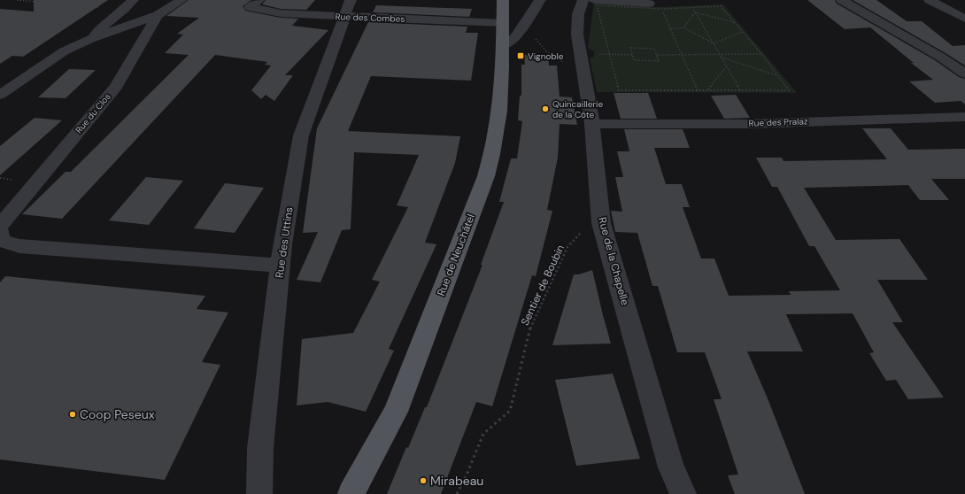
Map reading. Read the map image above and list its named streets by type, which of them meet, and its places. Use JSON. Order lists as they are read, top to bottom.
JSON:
{
  "streets": {
    "main road": ["Rue de Neuchâtel"],
    "street": [
      "Rue des Combes",
      "Rue du Clos",
      "Rue des Pralaz",
      "Rue des Uttins",
      "Rue de la Chapelle"
    ],
    "path": ["Sentier de Boubin"]
  },
  "crossings": [
    ["Rue des Combes", "Rue des Uttins"],
    ["Rue des Combes", "Rue de Neuchâtel"],
    ["Rue des Pralaz", "Rue de la Chapelle"],
    ["Rue de la Chapelle", "Sentier de Boubin"]
  ],
  "places": {
    "transit": ["Vignoble"],
    "other": ["Quincaillerie de la Côte", "Coop Peseux", "Mirabeau"]
  }
}
